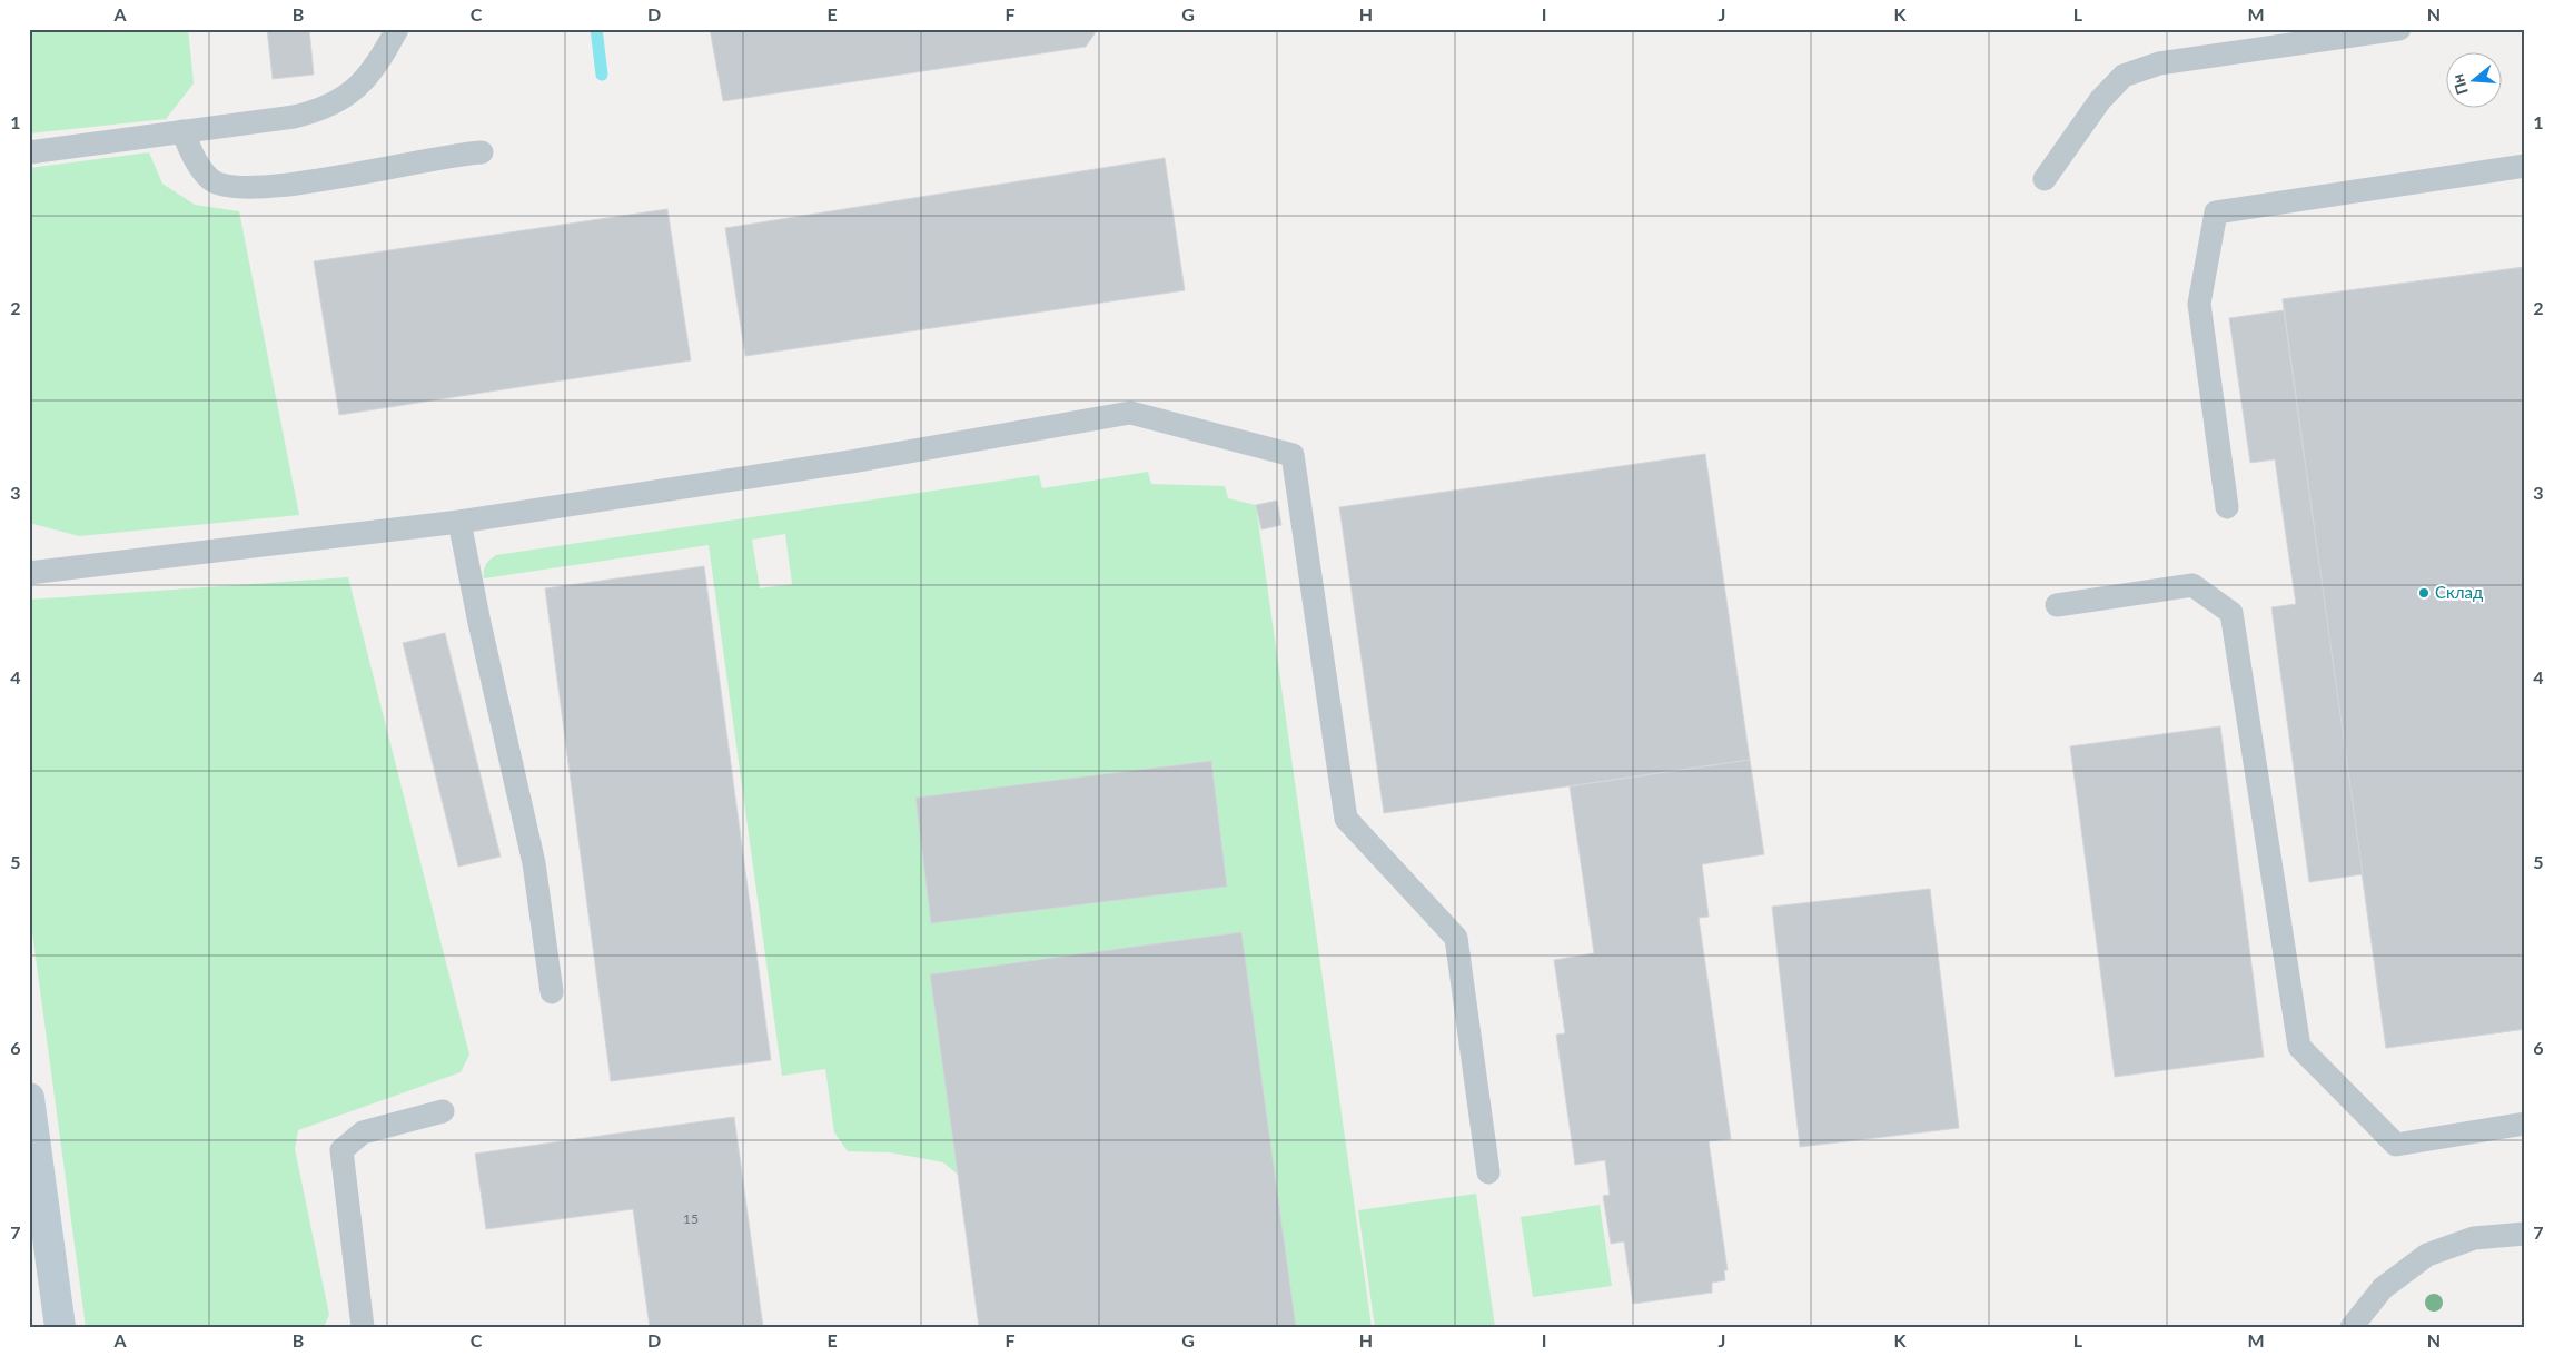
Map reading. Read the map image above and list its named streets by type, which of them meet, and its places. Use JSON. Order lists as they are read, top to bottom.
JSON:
{
  "places": ["Склад"],
  "house_numbers": ["15"],
  "north": "left",
  "grid": {
    "columns": [
      "A",
      "B",
      "C",
      "D",
      "E",
      "F",
      "G",
      "H",
      "I",
      "J",
      "K",
      "L",
      "M",
      "N"
    ],
    "rows": [
      "1",
      "2",
      "3",
      "4",
      "5",
      "6",
      "7"
    ]
  }
}
